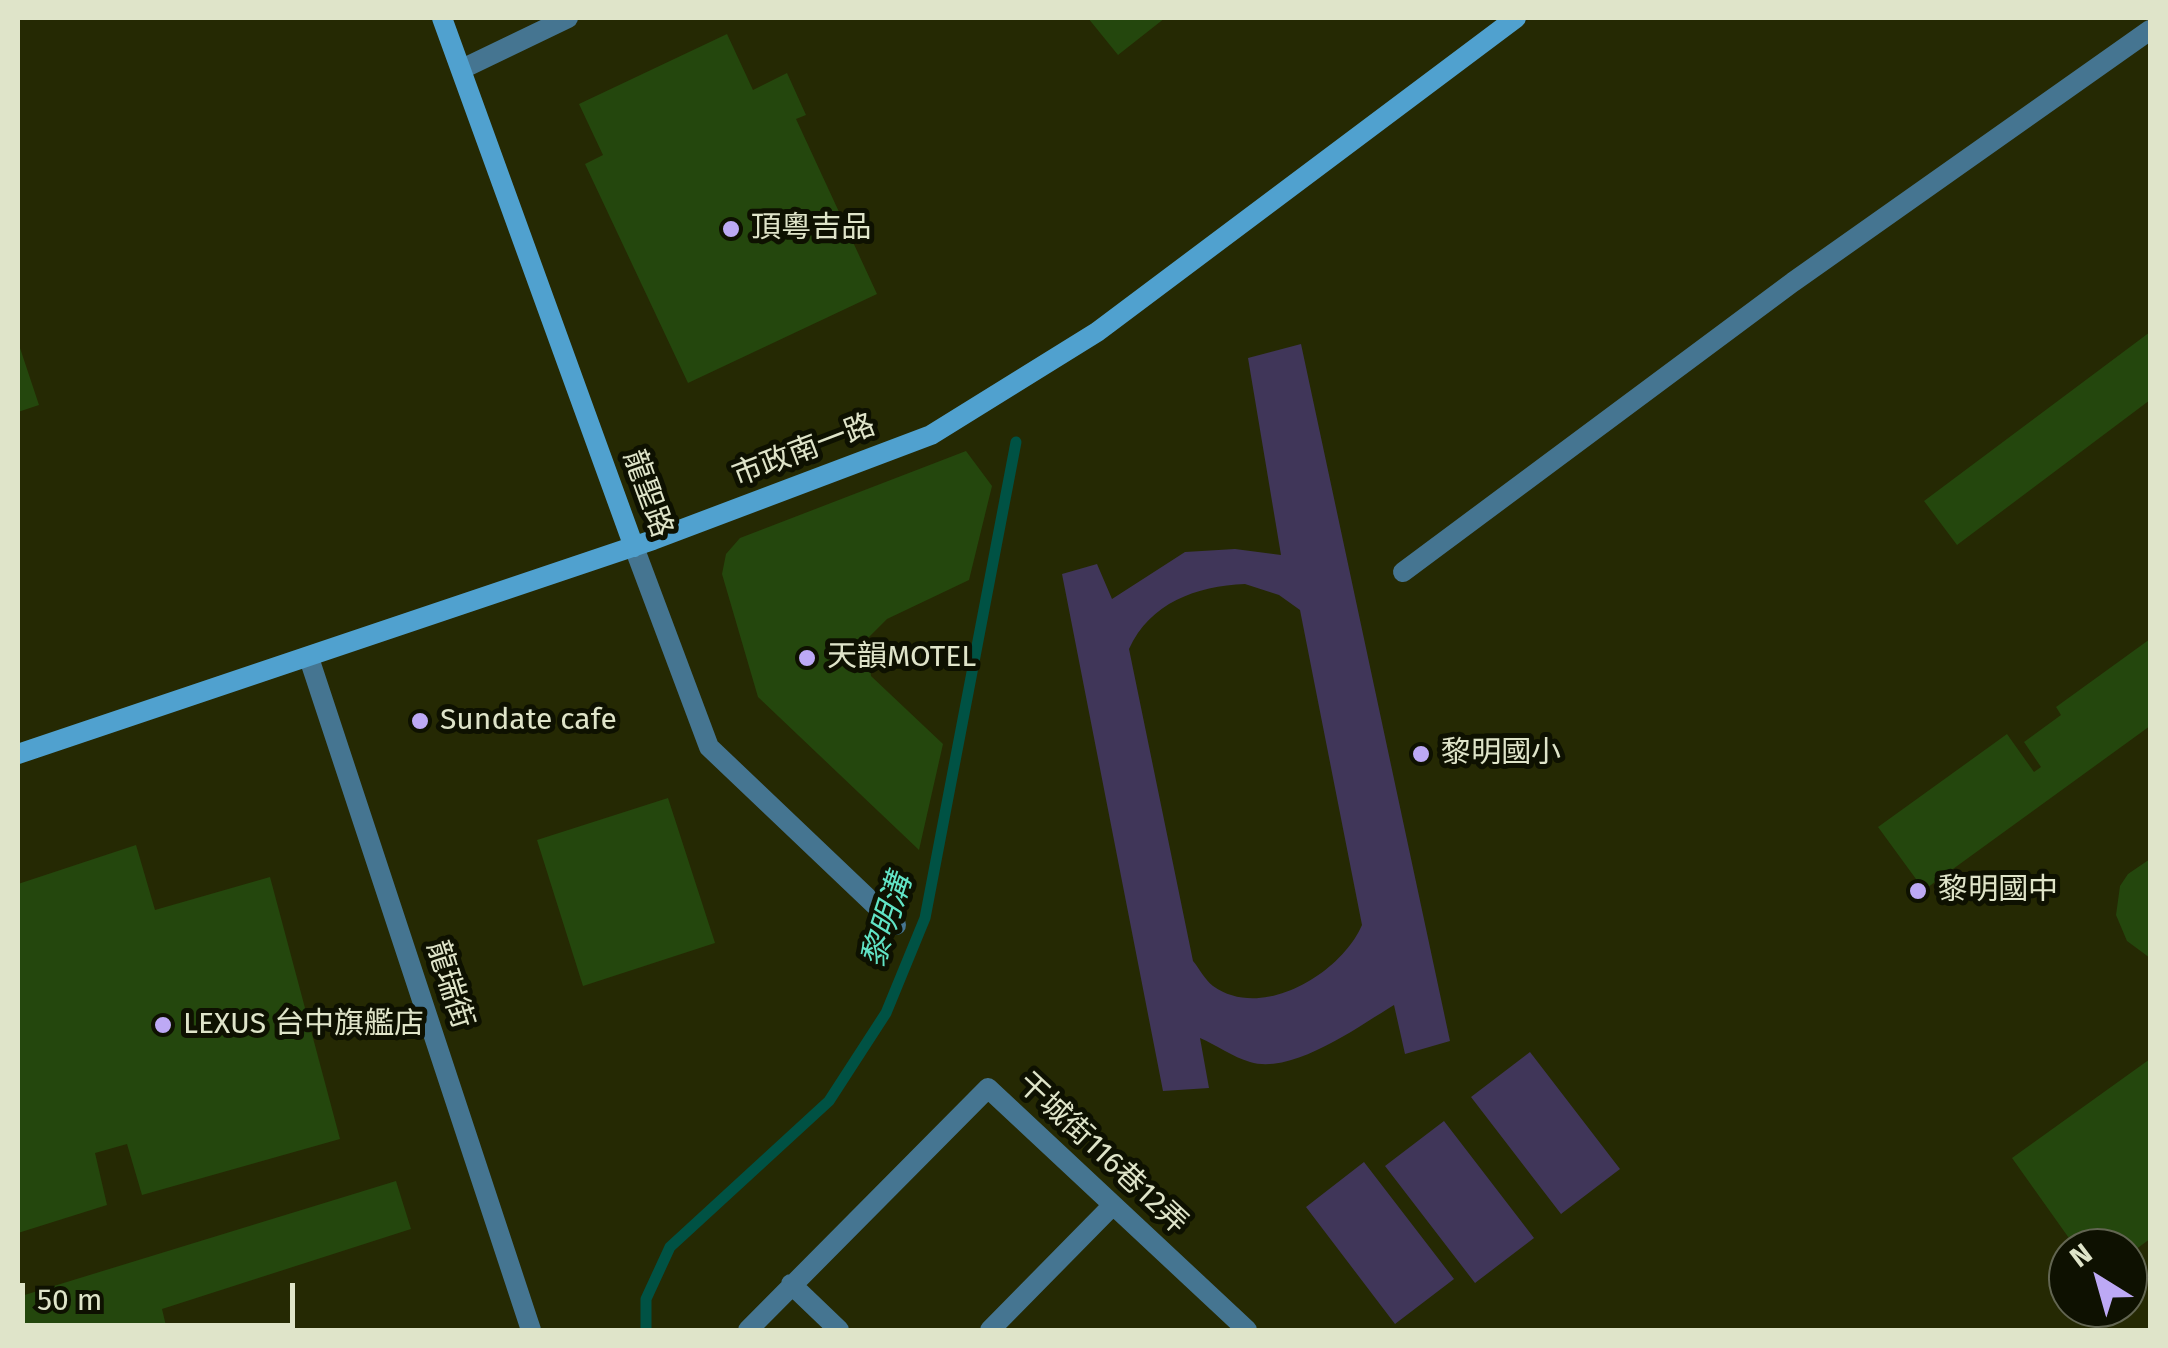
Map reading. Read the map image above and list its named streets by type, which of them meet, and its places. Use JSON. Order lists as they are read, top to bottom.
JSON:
{
  "streets": {
    "street": [
      "市政南一路",
      "龍聖路",
      "龍瑞街",
      "干城街116巷12弄"
    ]
  },
  "crossings": [
    ["市政南一路", "龍聖路"],
    ["市政南一路", "龍瑞街"]
  ],
  "water": ["黎明溝"],
  "places": [
    "頂粵吉品",
    "天韻MOTEL",
    "Sundate cafe",
    "黎明國小",
    "黎明國中",
    "LEXUS 台中旗艦店"
  ],
  "scale_bar": "50 m",
  "north": "top left"
}
